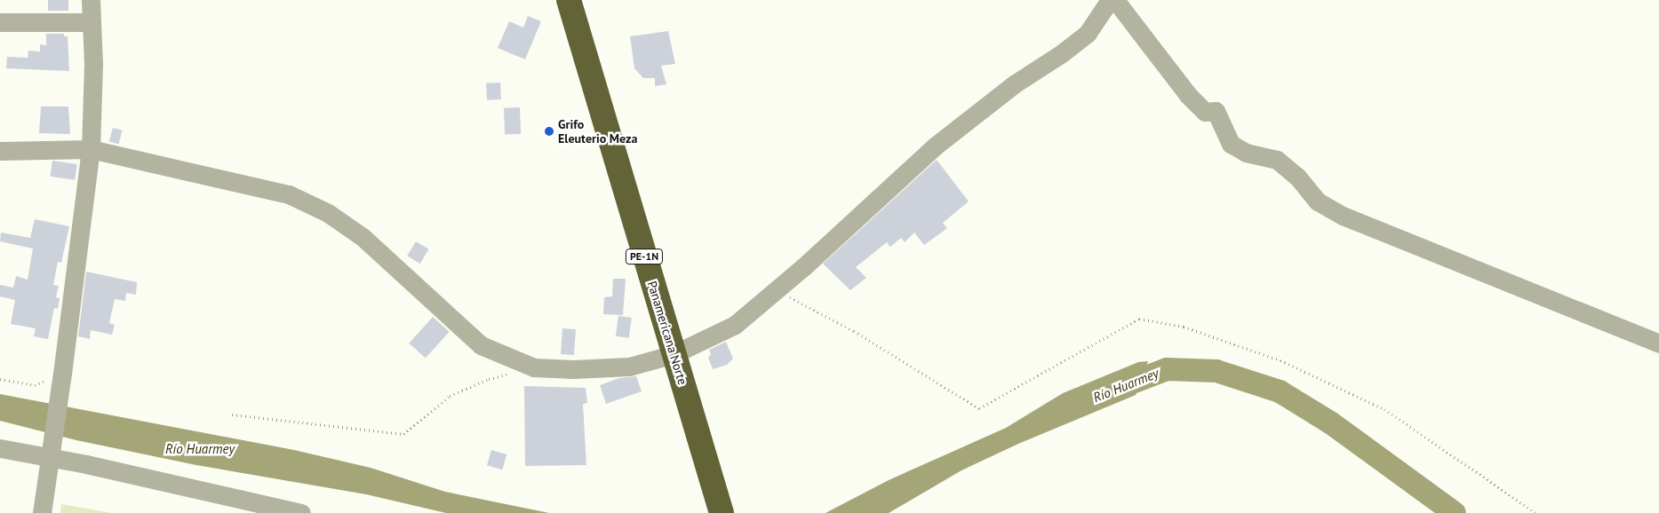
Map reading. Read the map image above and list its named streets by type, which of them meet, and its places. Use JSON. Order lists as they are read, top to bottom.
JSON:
{
  "streets": {
    "highway": ["PE-1N", "Panamericana Norte"]
  },
  "water": ["Río Huarmey"],
  "places": ["Grifo Eleuterio Meza"]
}
